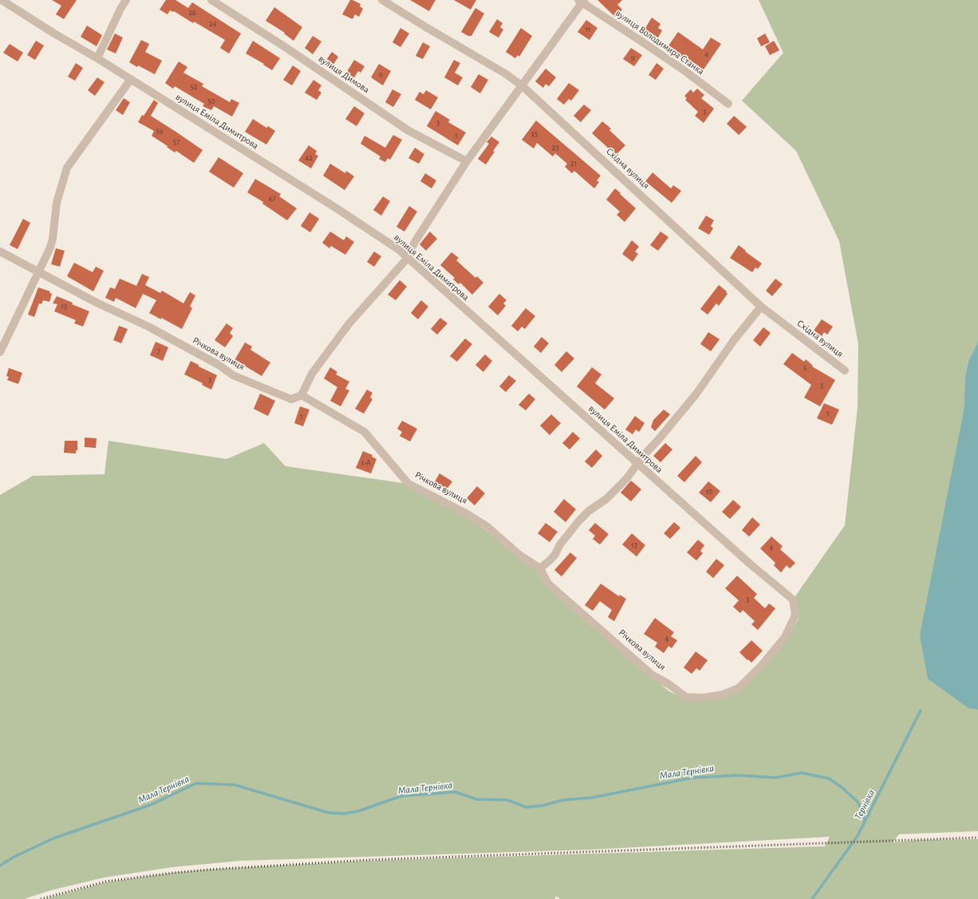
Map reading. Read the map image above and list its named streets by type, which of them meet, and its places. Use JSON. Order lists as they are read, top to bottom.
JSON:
{
  "streets": {
    "street": [
      "вулиця Володимира Станка",
      "вулиця Димова",
      "вулиця Еміла Димитрова",
      "Східна вулиця",
      "Річкова вулиця"
    ]
  },
  "crossings": [
    ["вулиця Еміла Димитрова", "Річкова вулиця"]
  ],
  "water": ["Мала Тернівка", "Тернівка"],
  "house_numbers": [
    "26",
    "24",
    "11",
    "4",
    "9",
    "9",
    "52",
    "50",
    "3",
    "3",
    "59",
    "25",
    "1",
    "57",
    "23",
    "42",
    "21",
    "47",
    "13",
    "7",
    "5",
    "3",
    "3",
    "1",
    "1",
    "1-А",
    "10",
    "13",
    "4",
    "3",
    "4"
  ]
}
